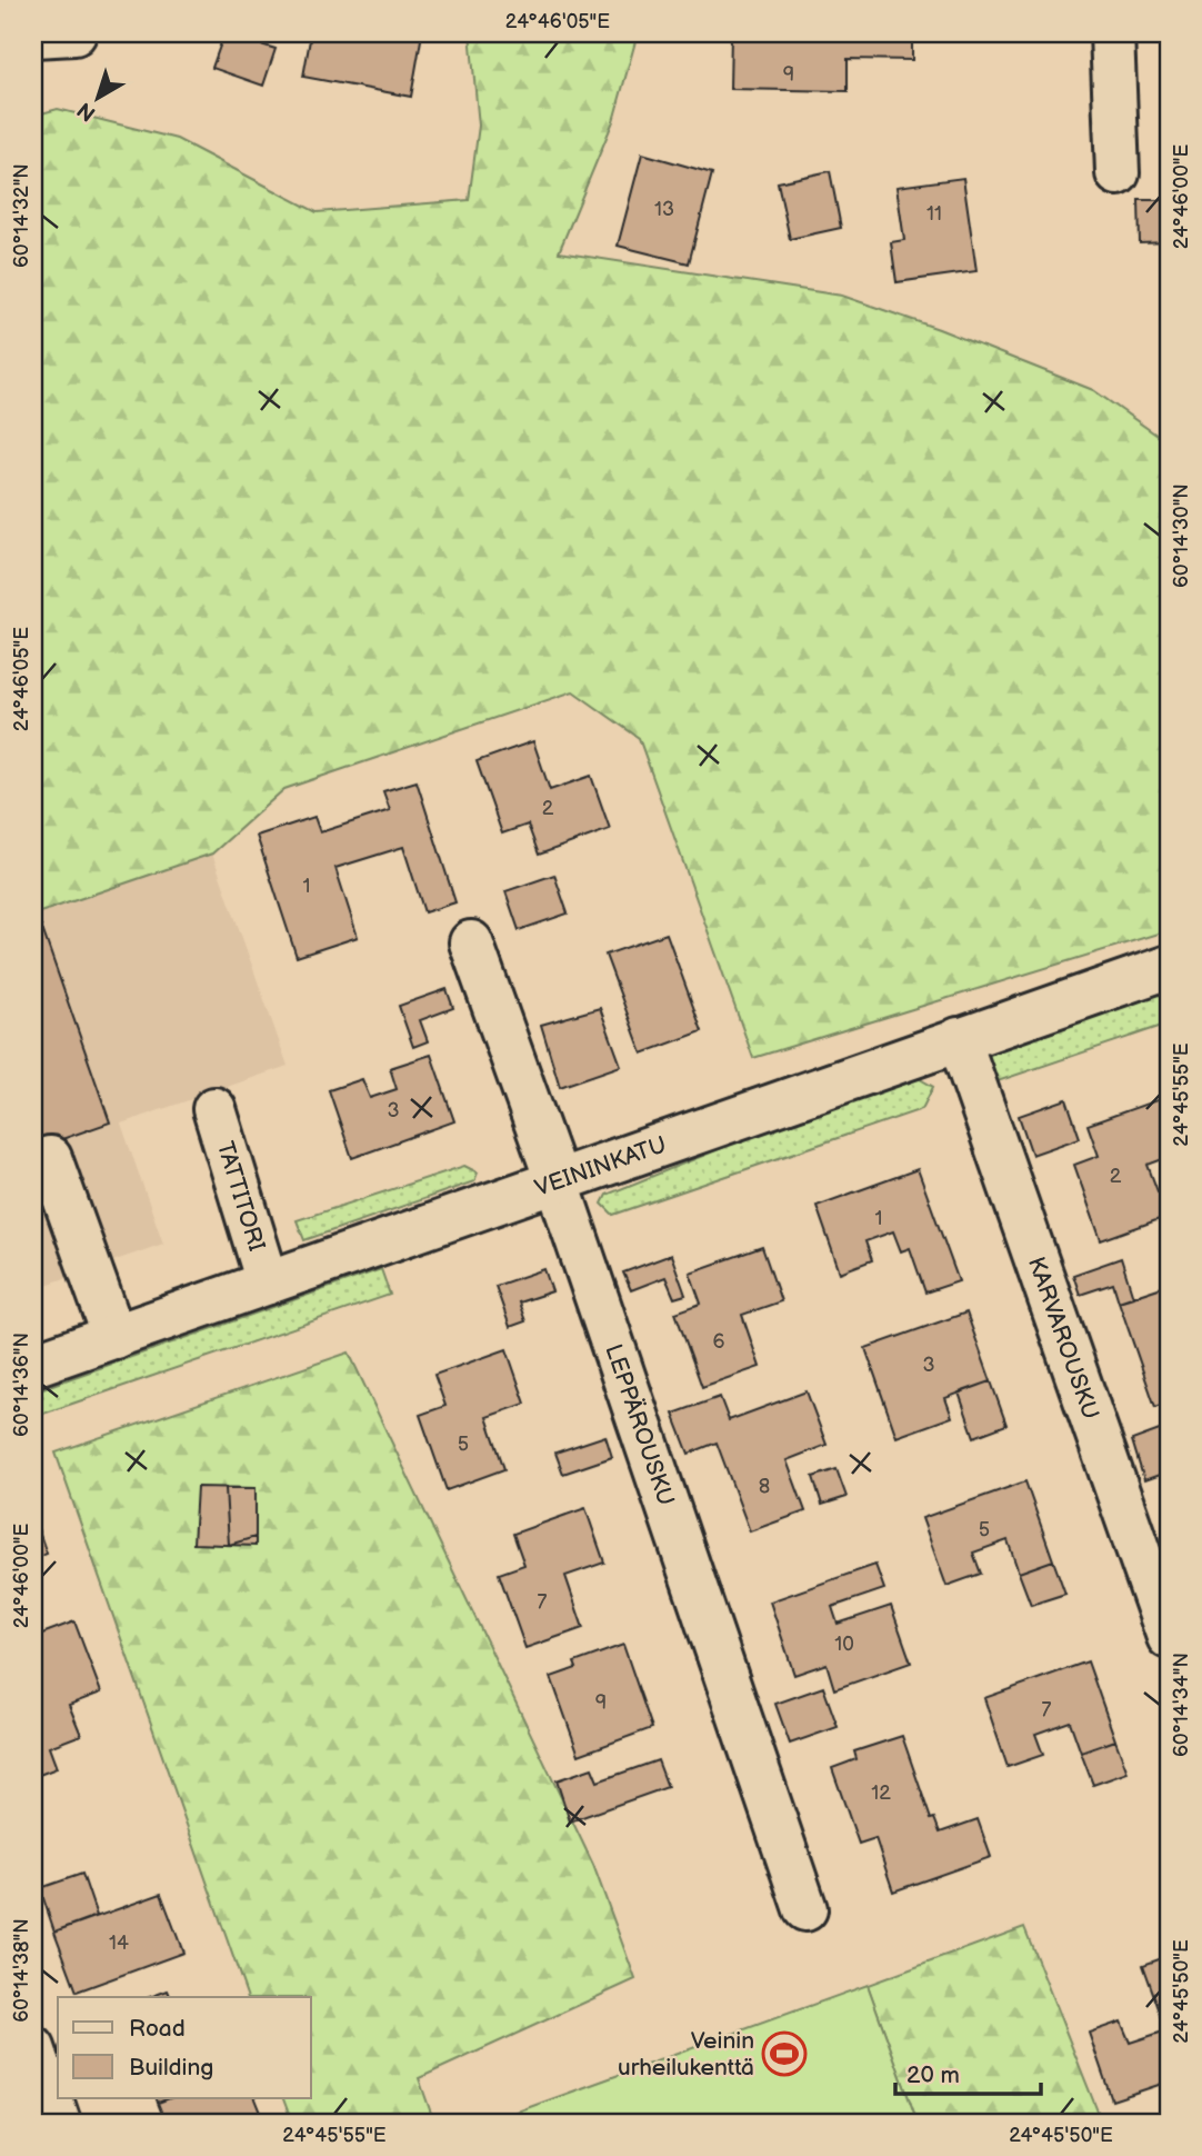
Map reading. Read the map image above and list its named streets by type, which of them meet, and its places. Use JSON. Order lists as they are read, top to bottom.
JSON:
{
  "streets": {
    "street": [
      "VEININKATU",
      "TATTITORI",
      "KARVAROUSKU",
      "LEPPÄROUSKU"
    ]
  },
  "crossings": [
    ["VEININKATU", "TATTITORI"],
    ["VEININKATU", "KARVAROUSKU"],
    ["VEININKATU", "LEPPÄROUSKU"]
  ],
  "places": {
    "sports": ["Veinin urheilukenttä"]
  },
  "house_numbers": [
    "9",
    "13",
    "11",
    "2",
    "1",
    "3",
    "2",
    "1",
    "6",
    "3",
    "5",
    "8",
    "5",
    "7",
    "10",
    "9",
    "7",
    "12",
    "14"
  ],
  "legend": ["Road", "Building"],
  "scale_bar": "20 m",
  "north": "bottom left",
  "coordinates": [
    "24°46'05\"E",
    "24°46'00\"E",
    "60°14'32\"N",
    "60°14'30\"N",
    "24°45'55\"E",
    "60°14'36\"N",
    "60°14'34\"N",
    "60°14'38\"N",
    "24°45'50\"E"
  ]
}
